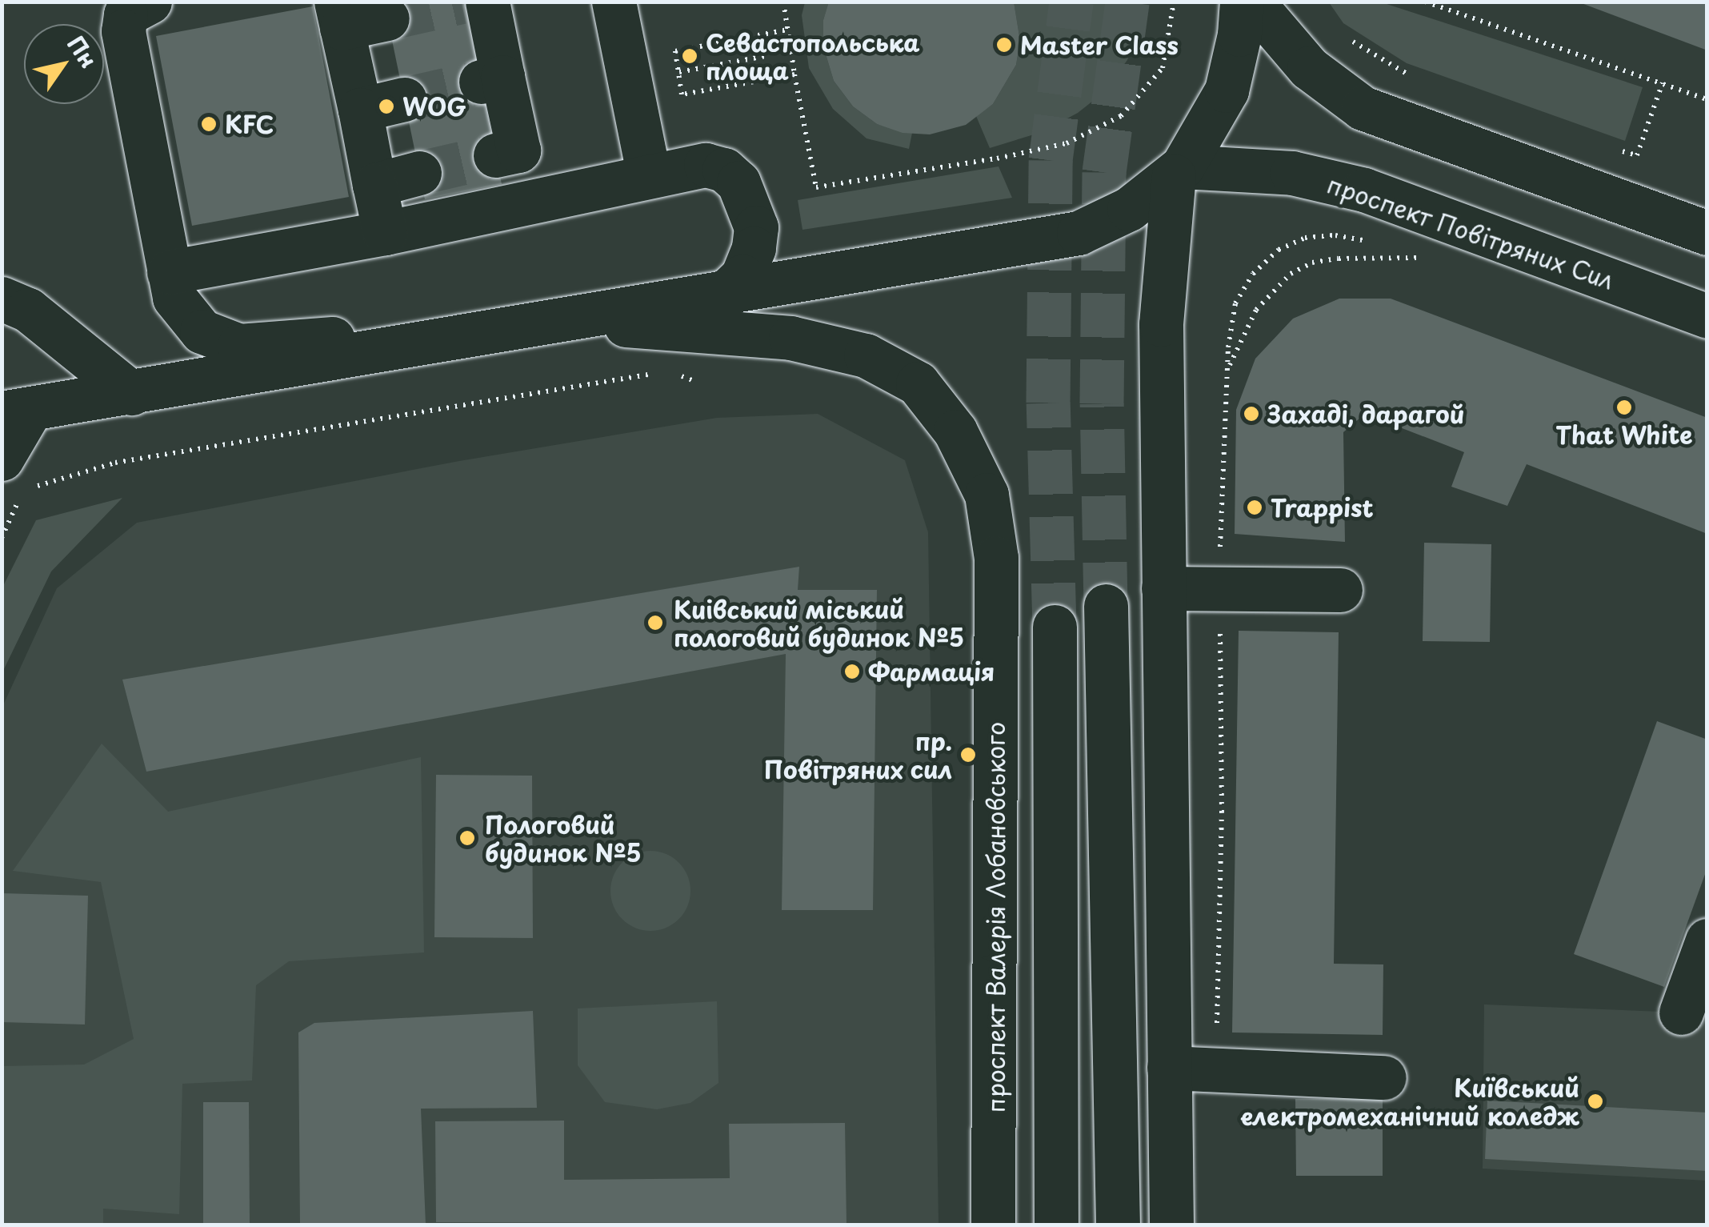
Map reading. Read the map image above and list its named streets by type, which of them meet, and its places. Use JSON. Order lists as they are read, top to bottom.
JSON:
{
  "streets": {
    "main road": ["проспект Повітряних Сил", "проспект Валерія Лобановського"]
  },
  "places": [
    "Master Class",
    "Севастопольська площа",
    "WOG",
    "KFC",
    "That White",
    "Захаді, дарагой",
    "Trappist",
    "Киівський міський пологовий будинок №5",
    "Фармація",
    "пр. Повітряних сил",
    "Пологовий будинок №5",
    "Київський електромеханічний коледж"
  ],
  "north": "top right"
}
